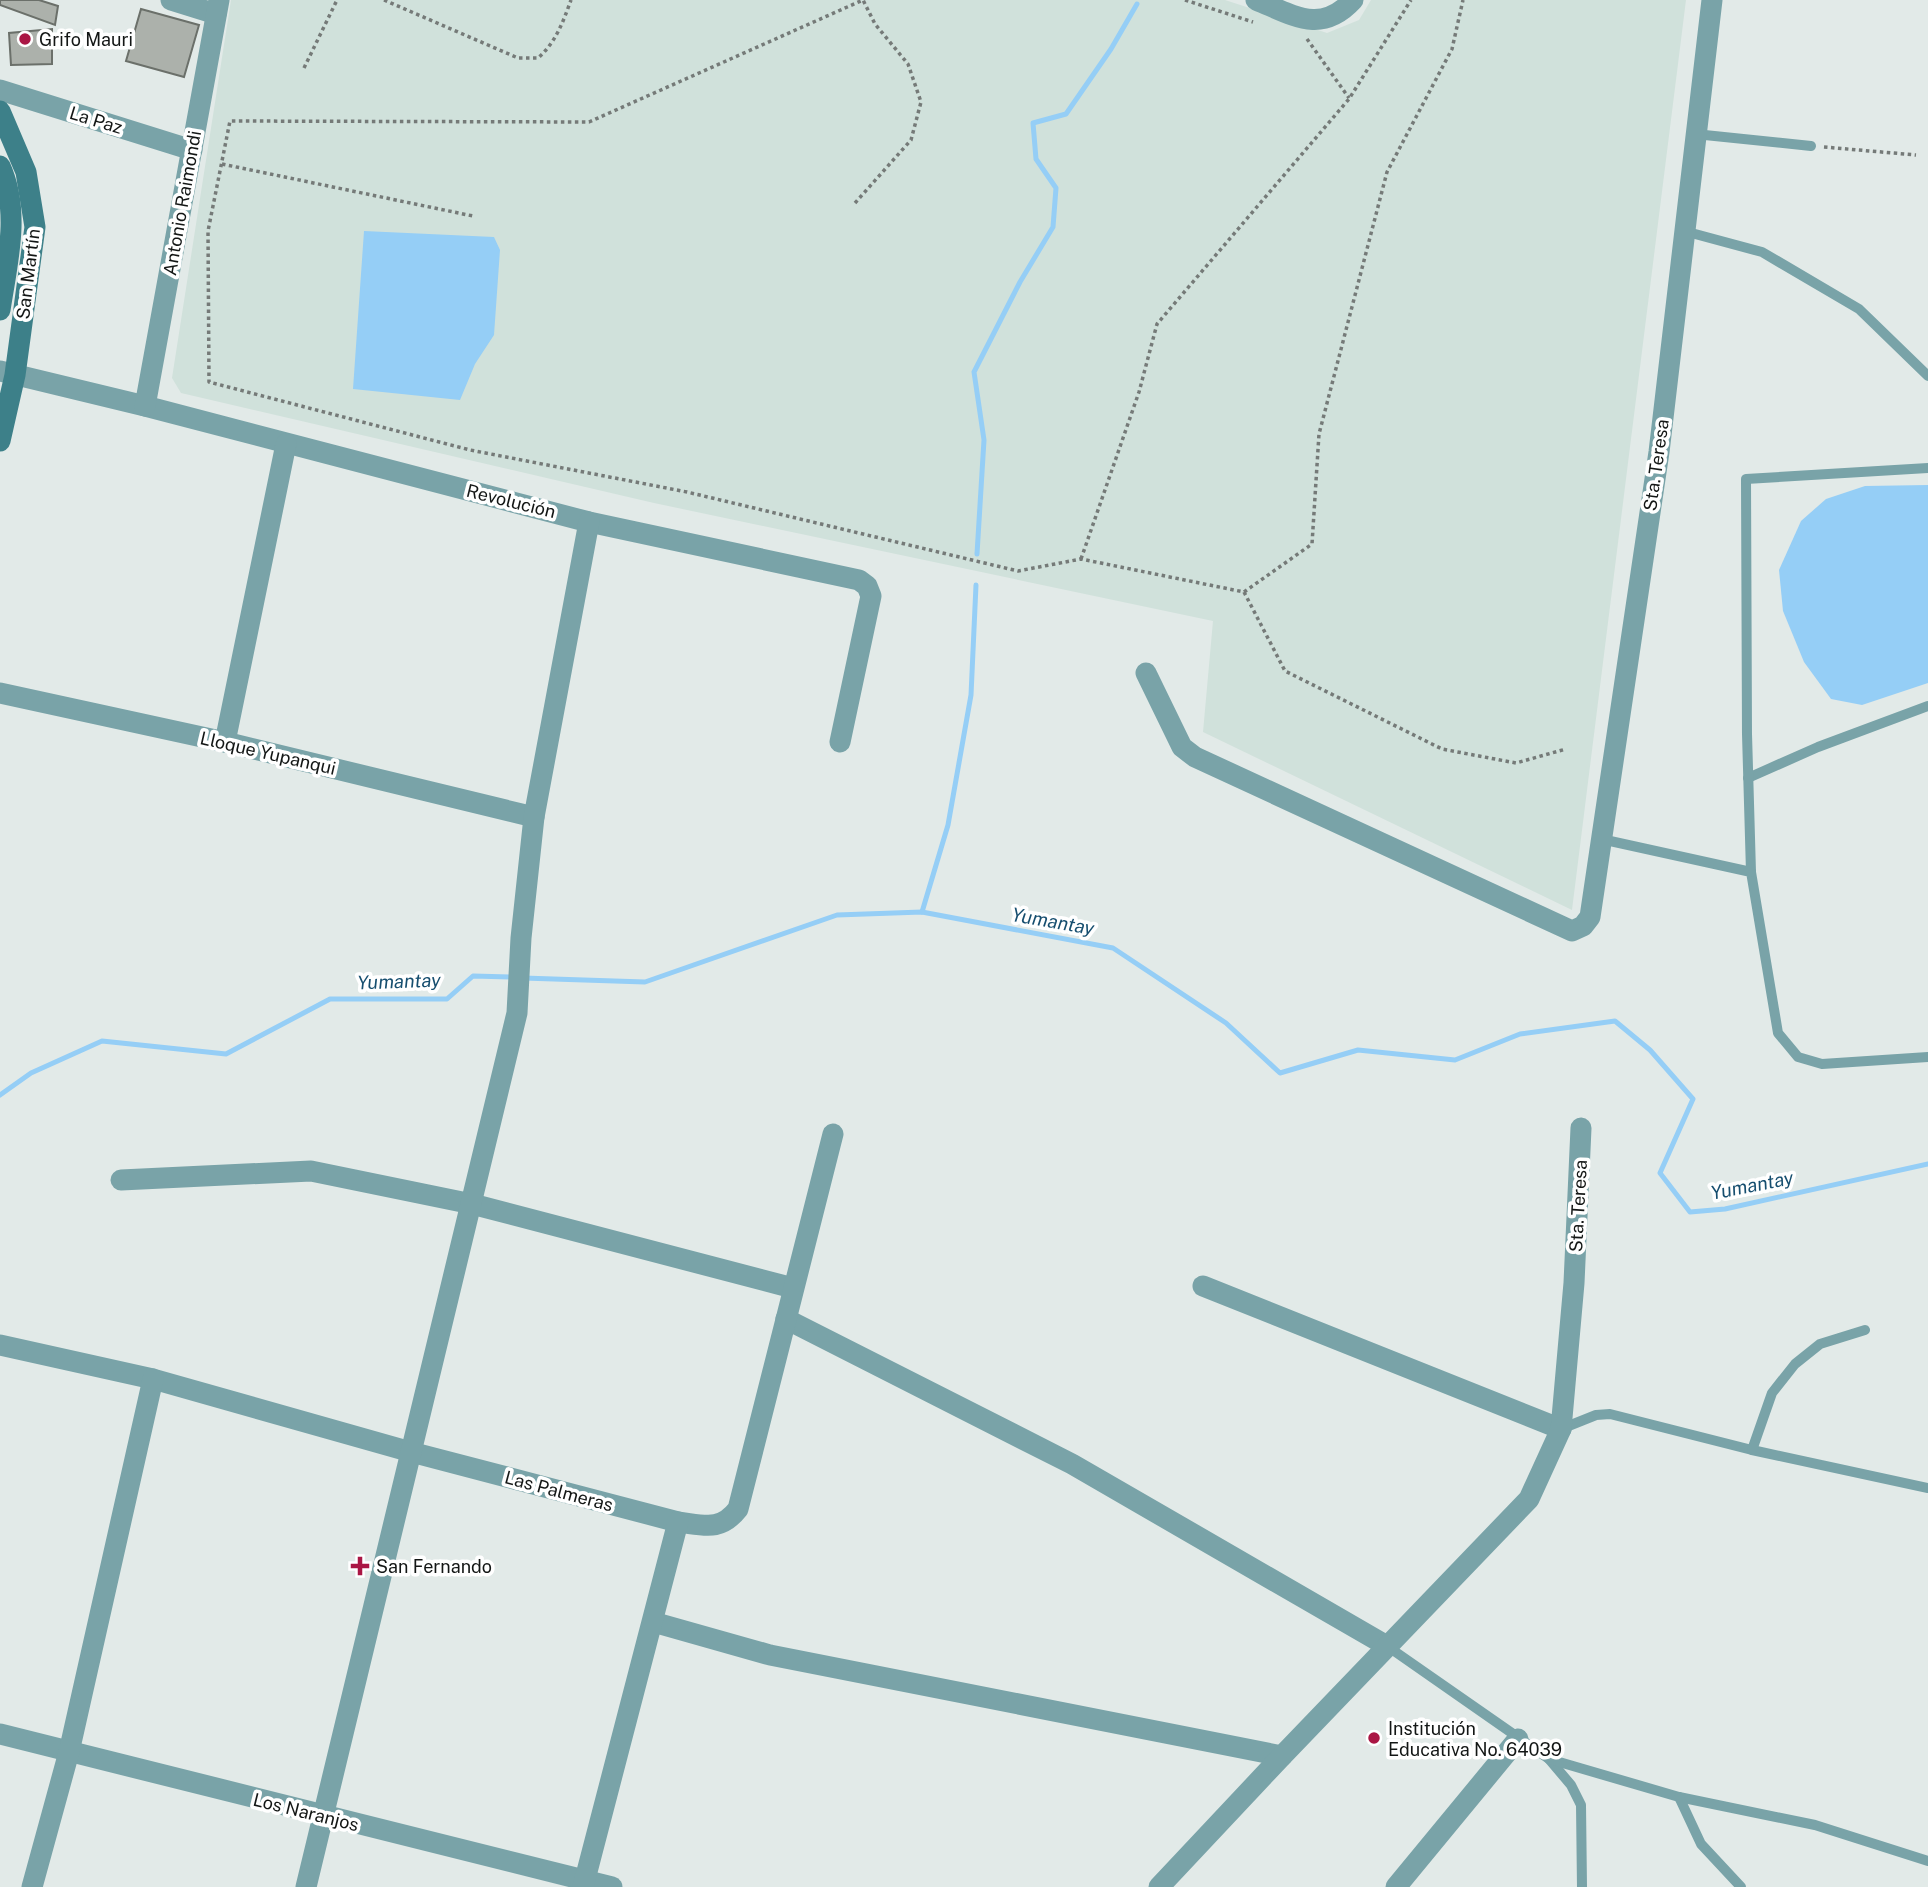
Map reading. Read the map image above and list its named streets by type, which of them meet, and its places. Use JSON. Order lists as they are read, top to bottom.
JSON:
{
  "streets": {
    "main road": ["San Martín"],
    "street": [
      "La Paz",
      "Antonio Raimondi",
      "Sta. Teresa",
      "Revolución",
      "Lloque Yupanqui",
      "Las Palmeras",
      "Los Naranjos"
    ]
  },
  "crossings": [
    ["La Paz", "Antonio Raimondi"],
    ["Antonio Raimondi", "Revolución"],
    ["San Martín", "Revolución"]
  ],
  "water": ["Yumantay"],
  "places": {
    "other": ["Grifo Mauri", "Institución Educativa No. 64039"],
    "health": ["San Fernando"]
  }
}
